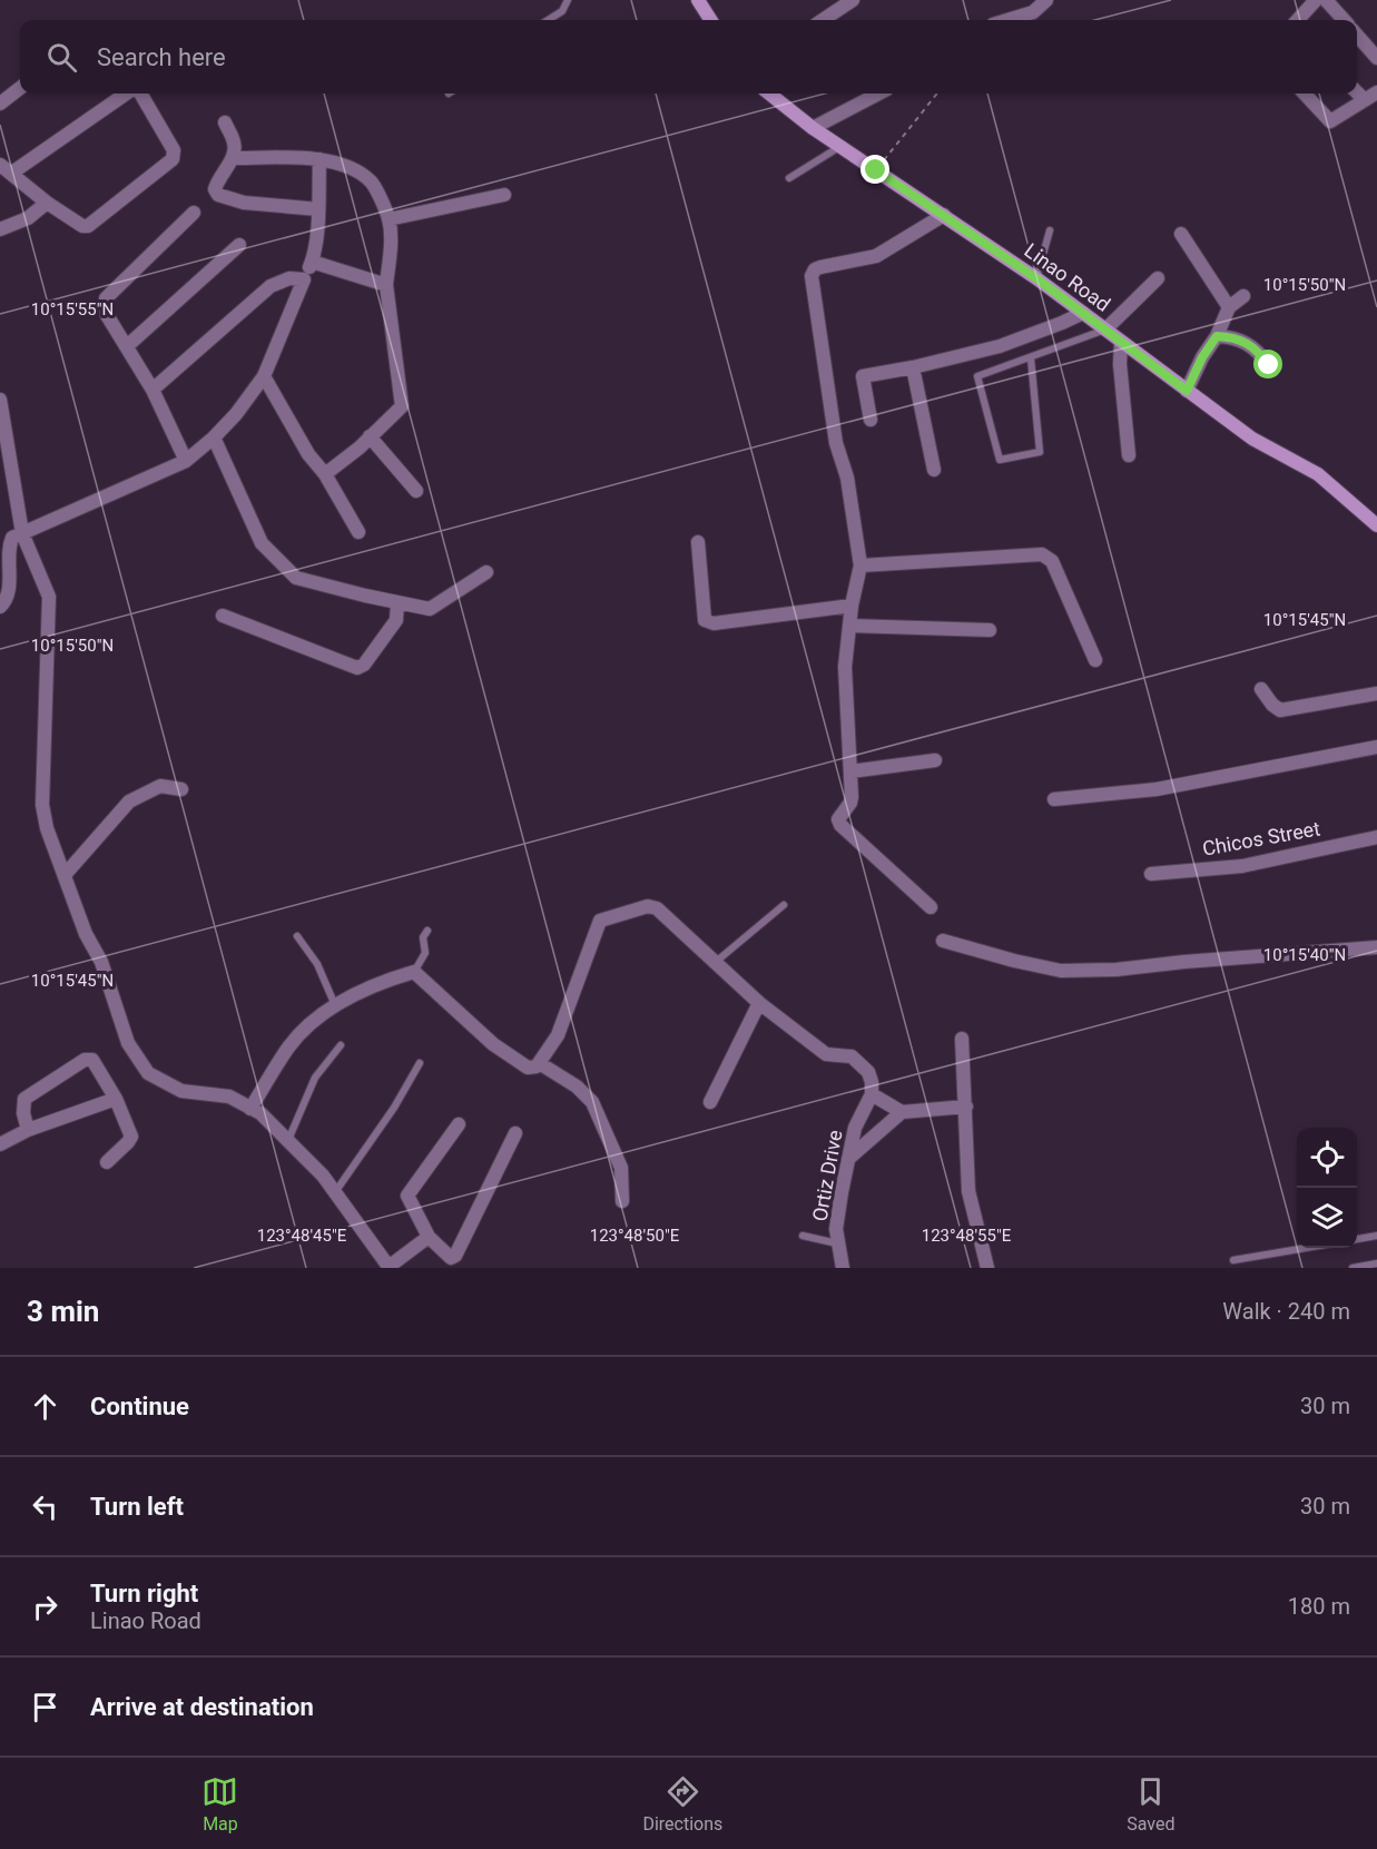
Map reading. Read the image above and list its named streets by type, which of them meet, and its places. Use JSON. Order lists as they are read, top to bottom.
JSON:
{
  "streets": {
    "street": ["Linao Road", "Chicos Street", "Ortiz Drive"]
  },
  "page": {
    "search": "Search here",
    "heading": ["3 min", "Walk · 240 m"],
    "list": [
      ["Continue", "30 m"],
      ["Turn left", "30 m"],
      ["Turn right", "Linao Road", "180 m"],
      "Arrive at destination"
    ],
    "nav": ["Map", "Directions", "Saved"]
  },
  "coordinates": [
    "10°15'50\"N",
    "10°15'55\"N",
    "10°15'45\"N",
    "10°15'40\"N",
    "123°48'45\"E",
    "123°48'50\"E",
    "123°48'55\"E"
  ]
}
